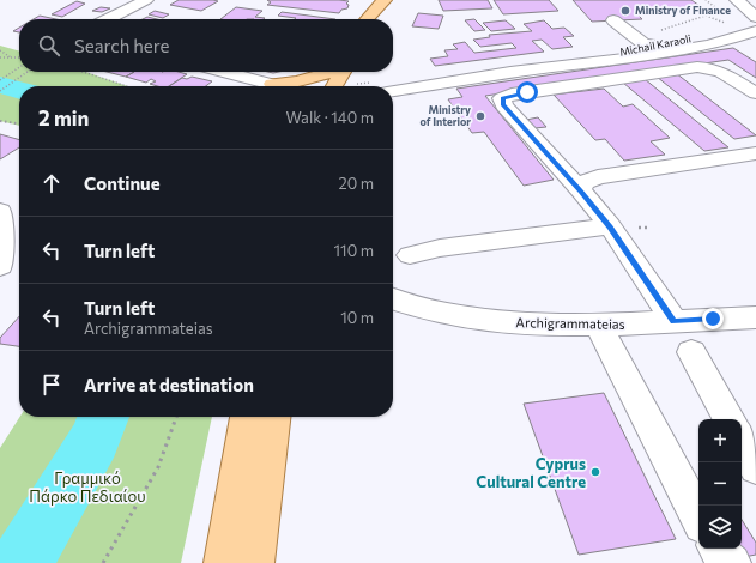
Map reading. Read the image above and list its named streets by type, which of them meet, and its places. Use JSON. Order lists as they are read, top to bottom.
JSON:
{
  "streets": {
    "street": ["Michail Karaoli", "Archigrammateias"]
  },
  "parks": ["Γραμμικό Πάρκο Πεδιαίου"],
  "places": ["Ministry of Finance", "Ministry of Interior", "Cyprus Cultural Centre"],
  "page": {
    "search": "Search here",
    "heading": ["2 min", "Walk · 140 m"],
    "list": [
      ["Continue", "20 m"],
      ["Turn left", "110 m"],
      ["Turn left", "Archigrammateias", "10 m"],
      "Arrive at destination"
    ],
    "map_buttons": ["+", "−"]
  }
}
